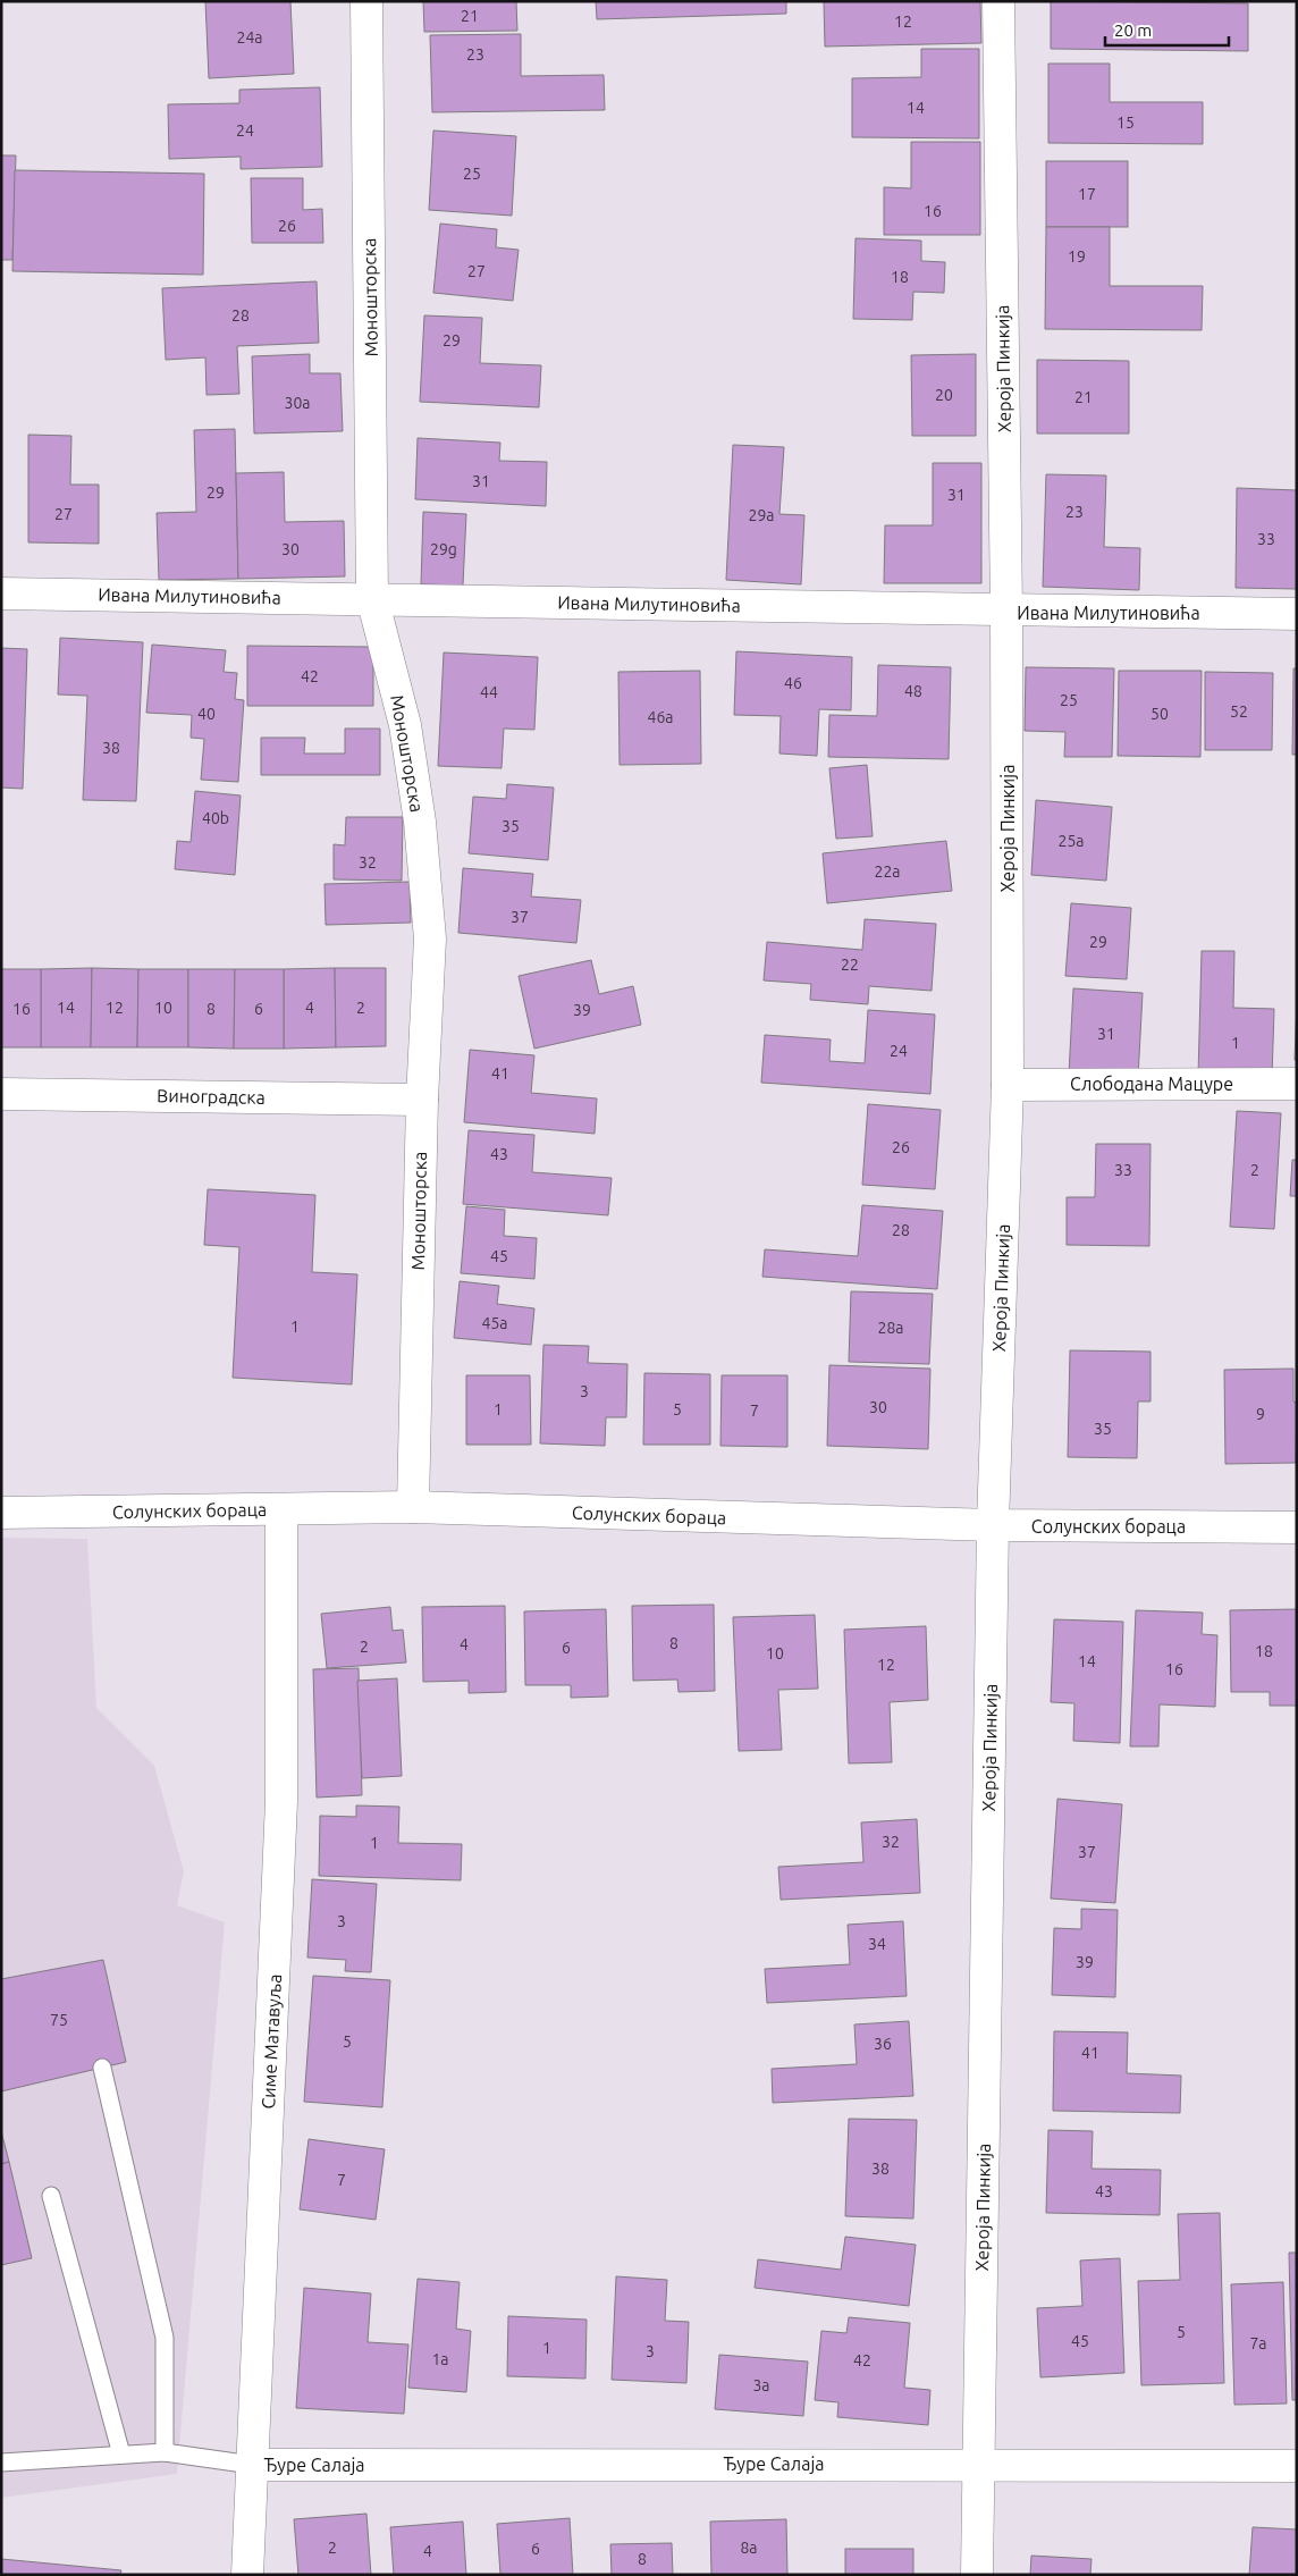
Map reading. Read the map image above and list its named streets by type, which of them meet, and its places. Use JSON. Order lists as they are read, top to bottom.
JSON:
{
  "streets": {
    "street": [
      "Моношторска",
      "Хероја Пинкија",
      "Ивана Милутиновића",
      "Слободана Мацуре",
      "Виноградска",
      "Солунских бораца",
      "Симе Матавуља",
      "Ђуре Салаја"
    ]
  },
  "crossings": [
    ["Моношторска", "Ивана Милутиновића"],
    ["Моношторска", "Виноградска"],
    ["Моношторска", "Солунских бораца"],
    ["Хероја Пинкија", "Ивана Милутиновића"],
    ["Хероја Пинкија", "Слободана Мацуре"],
    ["Хероја Пинкија", "Солунских бораца"],
    ["Хероја Пинкија", "Ђуре Салаја"],
    ["Солунских бораца", "Симе Матавуља"],
    ["Симе Матавуља", "Ђуре Салаја"]
  ],
  "house_numbers": [
    "21",
    "12",
    "24a",
    "23",
    "14",
    "15",
    "24",
    "25",
    "17",
    "16",
    "26",
    "19",
    "27",
    "18",
    "28",
    "29",
    "20",
    "21",
    "30a",
    "31",
    "29",
    "31",
    "23",
    "27",
    "29a",
    "33",
    "30",
    "29g",
    "42",
    "46",
    "48",
    "44",
    "25",
    "52",
    "40",
    "50",
    "46a",
    "38",
    "40b",
    "35",
    "25a",
    "32",
    "22a",
    "37",
    "29",
    "22",
    "14",
    "12",
    "10",
    "4",
    "2",
    "16",
    "8",
    "6",
    "39",
    "31",
    "1",
    "24",
    "41",
    "26",
    "43",
    "33",
    "2",
    "28",
    "45",
    "45a",
    "1",
    "28a",
    "3",
    "30",
    "1",
    "5",
    "7",
    "9",
    "35",
    "8",
    "4",
    "2",
    "6",
    "18",
    "10",
    "14",
    "12",
    "16",
    "32",
    "1",
    "37",
    "3",
    "34",
    "39",
    "75",
    "5",
    "36",
    "41",
    "38",
    "7",
    "43",
    "5",
    "45",
    "7a",
    "1",
    "3",
    "1a",
    "42",
    "3a",
    "2",
    "8a",
    "6",
    "4",
    "8"
  ],
  "scale_bar": "20 m"
}
